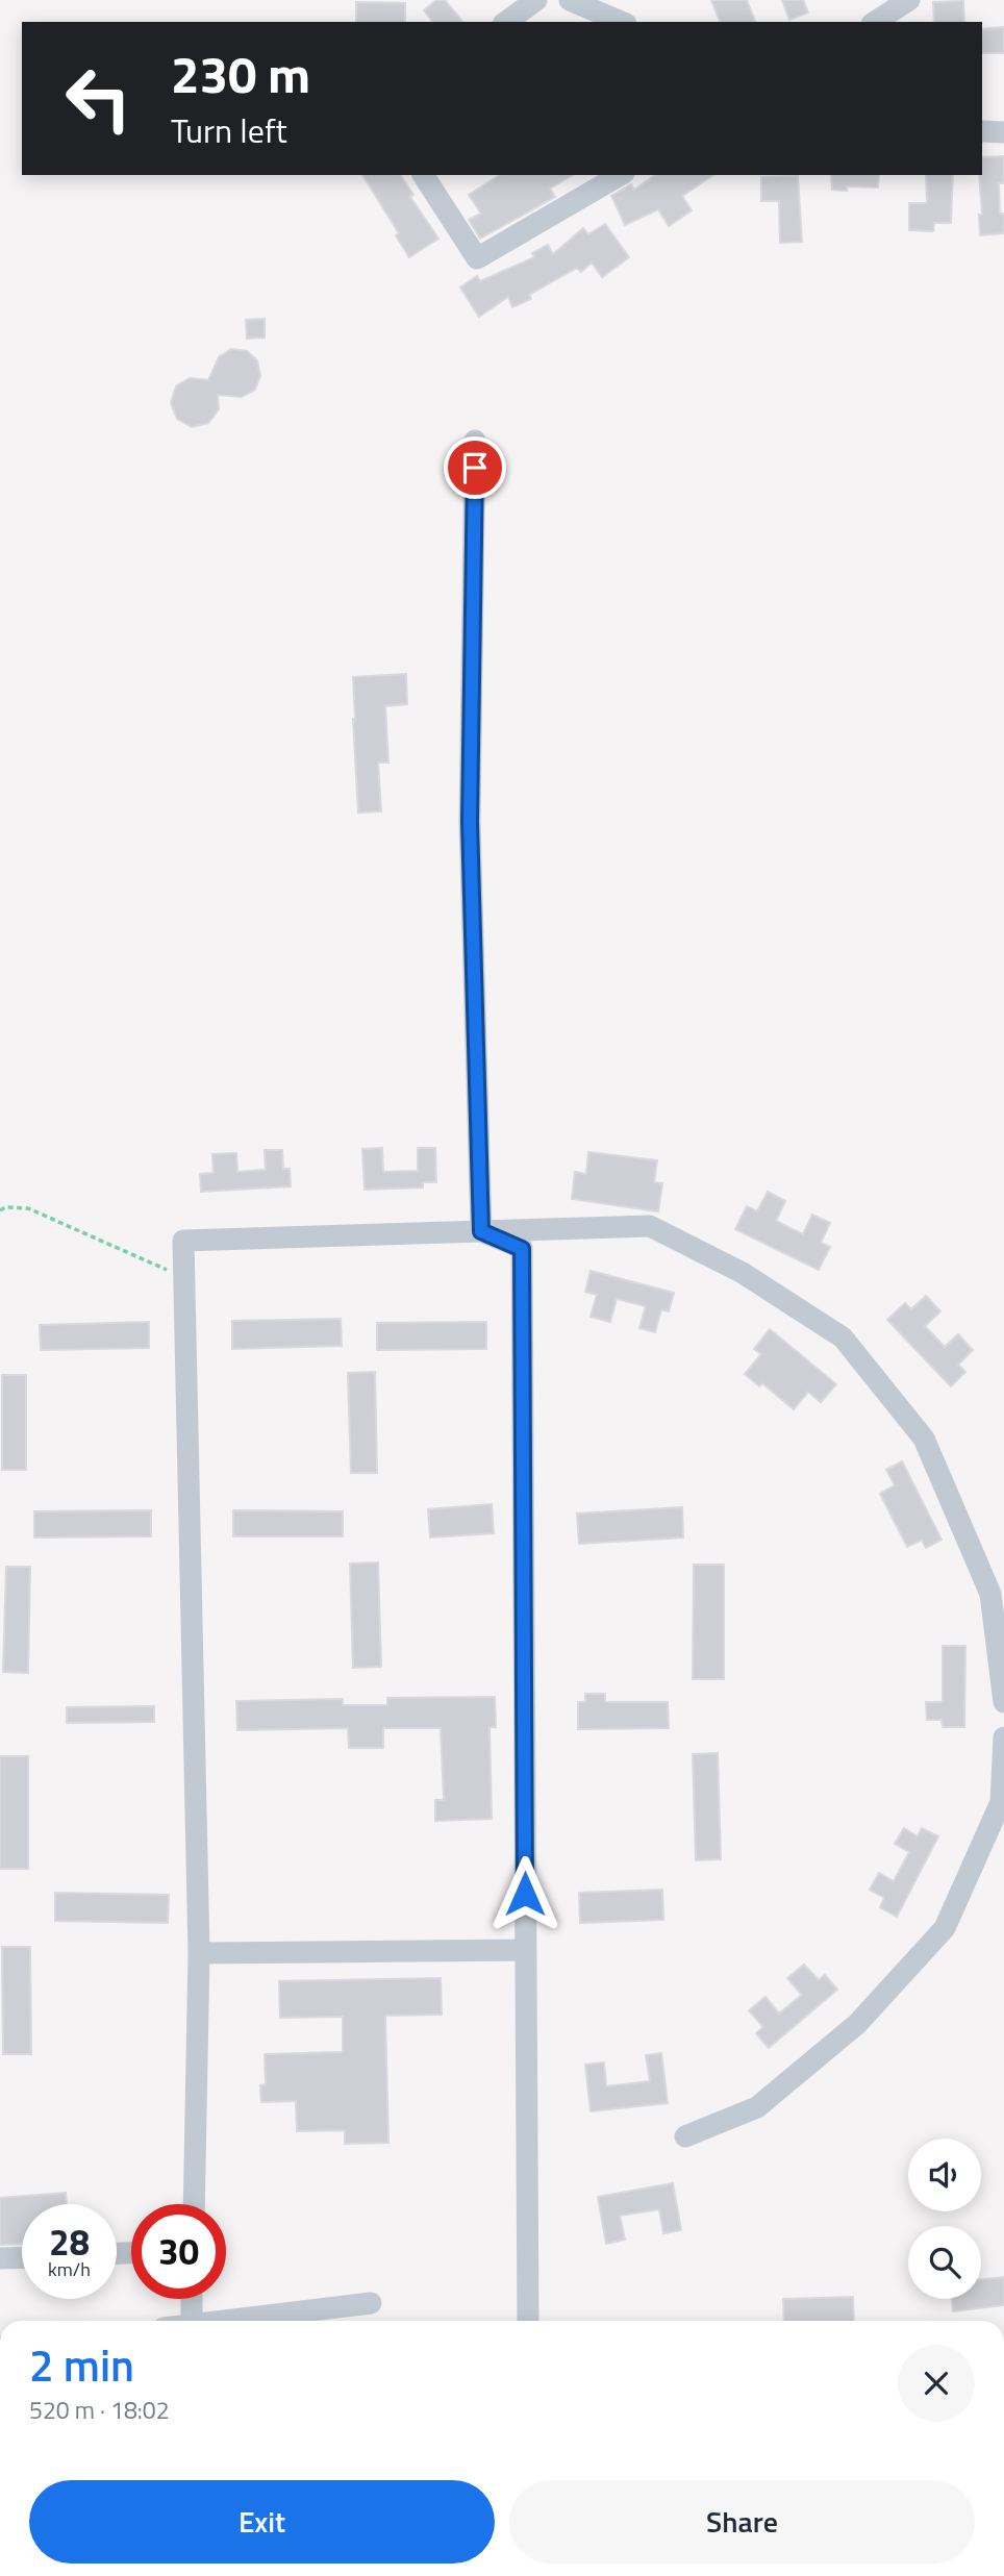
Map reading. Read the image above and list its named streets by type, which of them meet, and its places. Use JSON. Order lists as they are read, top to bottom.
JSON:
{
  "page": {
    "turn": ["230 m", "Turn left"],
    "speed": "28 km/h",
    "limit": "30",
    "heading": ["2 min", "520 m · 18:02"],
    "buttons": ["Exit", "Share"]
  }
}
